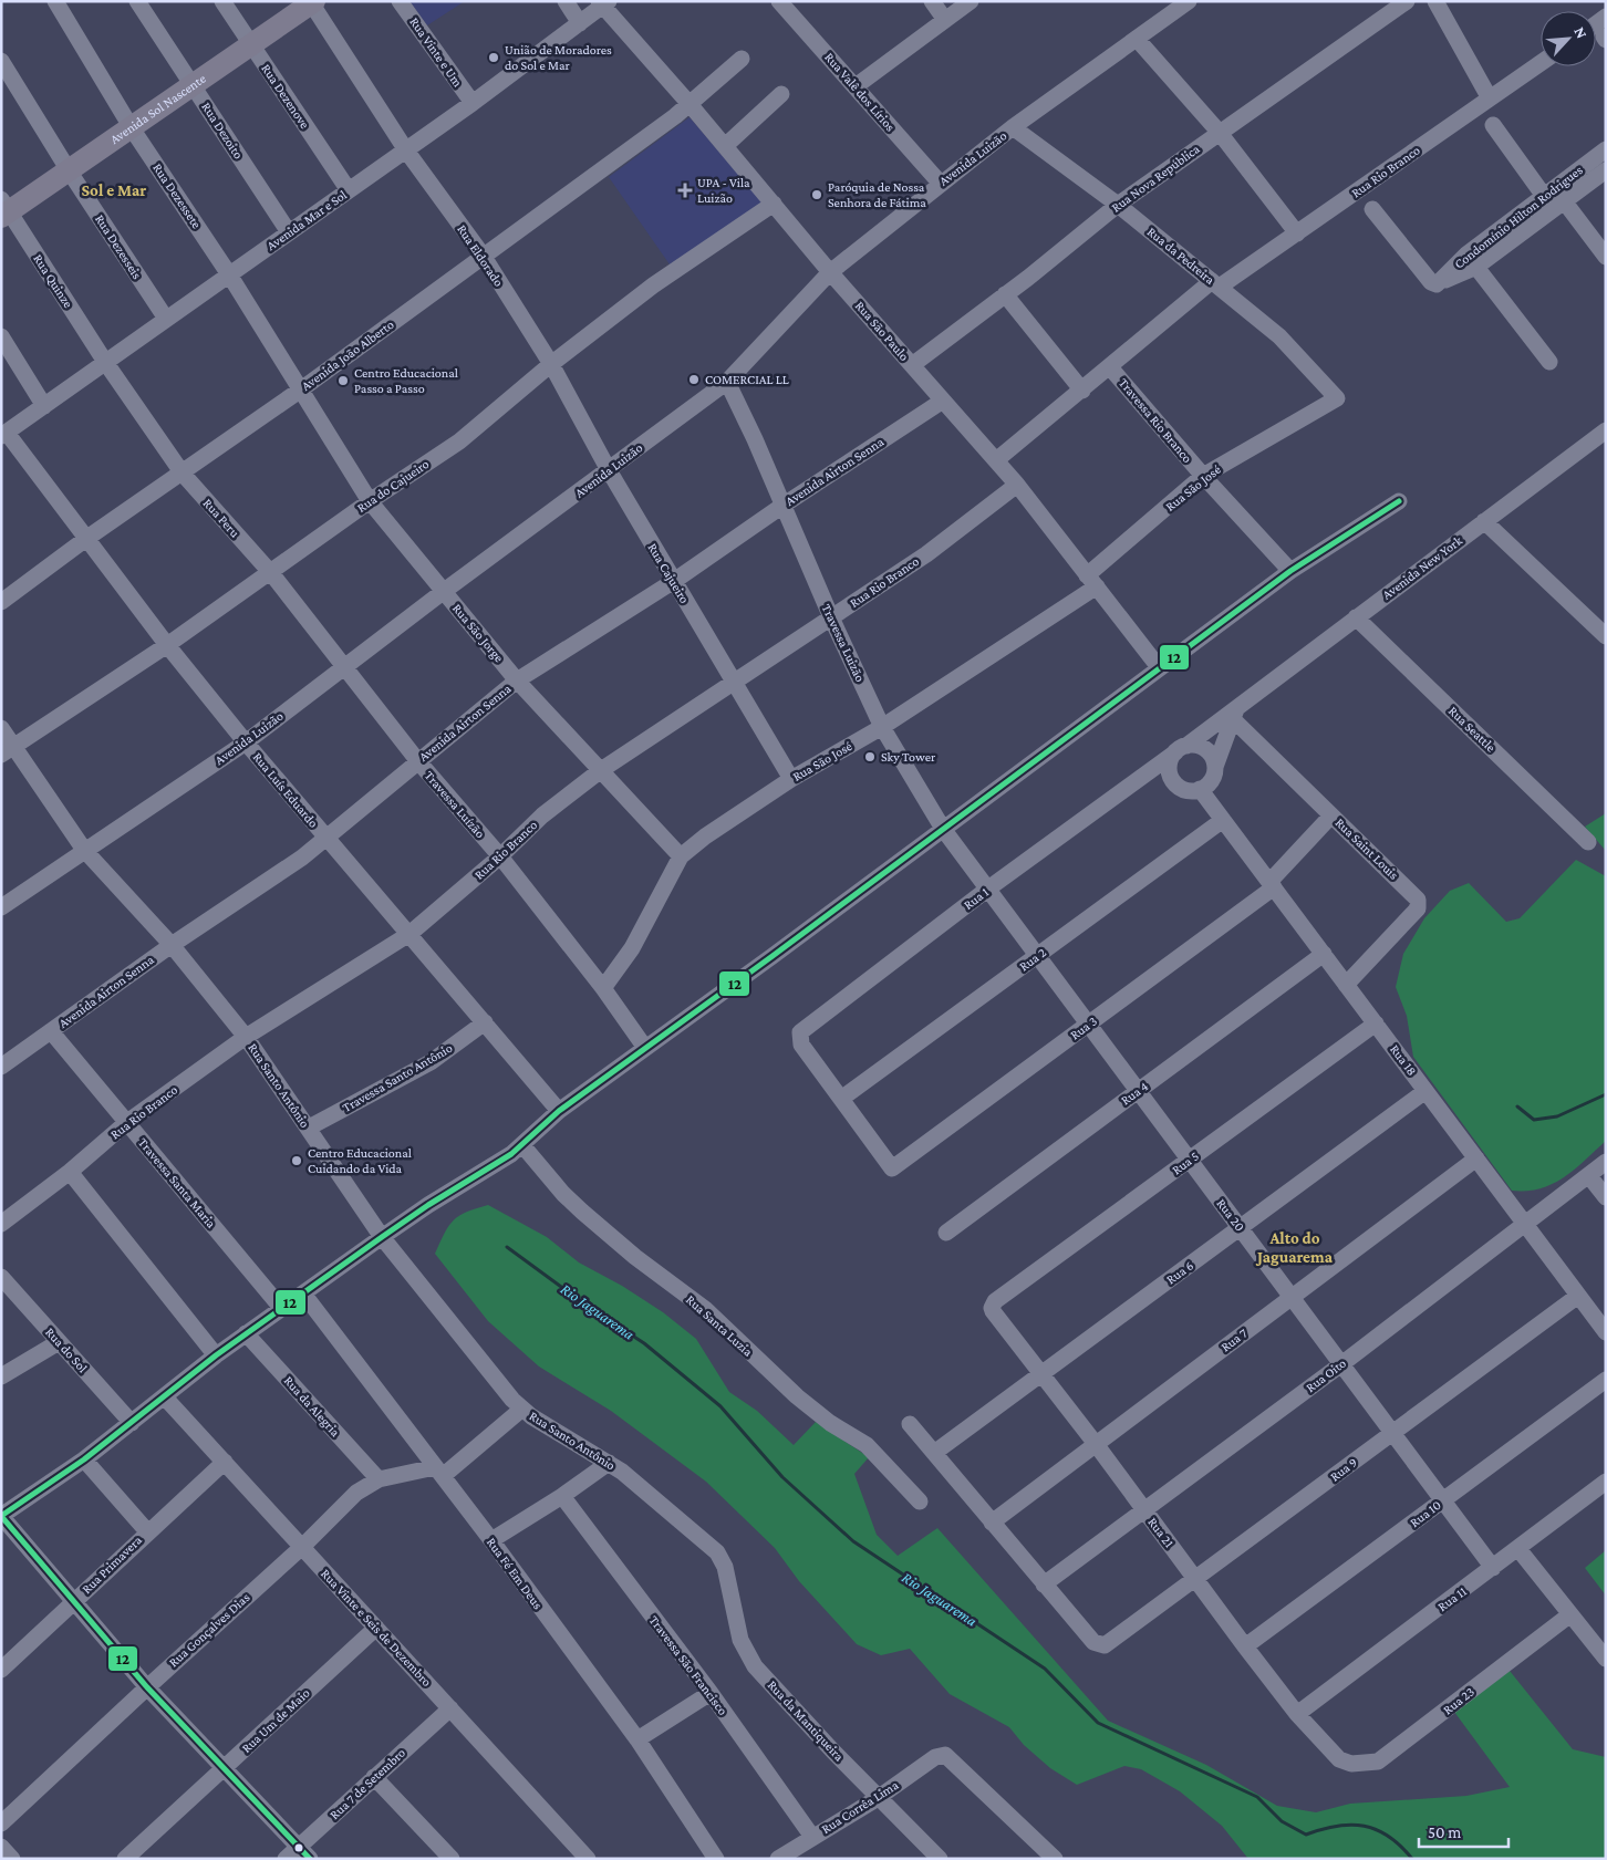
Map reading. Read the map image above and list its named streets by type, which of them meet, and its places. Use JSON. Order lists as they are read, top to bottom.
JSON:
{
  "streets": {
    "main road": ["Avenida Sol Nascente"],
    "street": [
      "Rua Vinte e Um",
      "Rua Valê dos Lírios",
      "Rua Dezenove",
      "Rua Dezoito",
      "Avenida Luizão",
      "Rua Rio Branco",
      "Rua Nova República",
      "Rua Dezessete",
      "Condomínio Hilton Rodrigues",
      "Avenida Mar e Sol",
      "Rua Dezesseis",
      "Rua Eldorado",
      "Rua da Pedreira",
      "Rua Quinze",
      "Rua São Paulo",
      "Avenida João Alberto",
      "Travessa Rio Branco",
      "Avenida Airton Senna",
      "Rua do Cajueiro",
      "Rua São José",
      "Rua Peru",
      "Avenida New York",
      "Rua Cajueiro",
      "Rua São Jorge",
      "Travessa Luizão",
      "Rua Seattle",
      "Rua Luís Eduardo",
      "Travessa Luízão",
      "Rua Saint Louis",
      "Rua 1",
      "Rua 2",
      "Rua 3",
      "Rua 18",
      "Travessa Santo Antônio",
      "Rua Santo Antônio",
      "Rua 4",
      "Rua 5",
      "Travessa Santa Maria",
      "Rua 20",
      "Rua 6",
      "Rua Santa Luzia",
      "Rua 7",
      "Rua do Sol",
      "Rua Oito",
      "Rua da Alegria",
      "Rua 9",
      "Rua 10",
      "Rua 21",
      "Rua Primavera",
      "Rua Fé Em Deus",
      "Rua 11",
      "Rua Vinte e Seis de Dezembro",
      "Rua Gonçalves Dias",
      "Travessa São Francisco",
      "Rua 23",
      "Rua Um de Maio",
      "Rua da Mantiqueira",
      "Rua 7 de Setembro",
      "Rua Corrêa Lima"
    ]
  },
  "crossings": [
    ["Rua Vinte e Um", "Avenida Mar e Sol"],
    ["Rua Valê dos Lírios", "Avenida Luizão"],
    ["Rua Dezenove", "Avenida Sol Nascente"],
    ["Rua Dezenove", "Avenida Mar e Sol"],
    ["Avenida Sol Nascente", "Rua Dezoito"],
    ["Avenida Sol Nascente", "Rua Dezessete"],
    ["Avenida Sol Nascente", "Rua Dezesseis"],
    ["Avenida Sol Nascente", "Rua Eldorado"],
    ["Avenida Sol Nascente", "Rua Quinze"],
    ["Rua Dezoito", "Avenida Mar e Sol"],
    ["Avenida Luizão", "Rua da Pedreira"],
    ["Avenida Luizão", "Rua São Paulo"],
    ["Avenida Luizão", "Rua Peru"],
    ["Avenida Luizão", "Rua Cajueiro"],
    ["Avenida Luizão", "Rua São Jorge"],
    ["Avenida Luizão", "Travessa Luizão"],
    ["Avenida Luizão", "Rua Luís Eduardo"],
    ["Avenida Luizão", "Travessa Luízão"],
    ["Avenida Luizão", "Rua Santo Antônio"],
    ["Rua Rio Branco", "Rua da Pedreira"],
    ["Rua Rio Branco", "Rua São Paulo"],
    ["Rua Rio Branco", "Travessa Rio Branco"],
    ["Rua Rio Branco", "Rua Cajueiro"],
    ["Rua Rio Branco", "Rua São Jorge"],
    ["Rua Rio Branco", "Travessa Luizão"],
    ["Rua Rio Branco", "Rua Luís Eduardo"],
    ["Rua Rio Branco", "Travessa Luízão"],
    ["Rua Rio Branco", "Rua Santo Antônio"],
    ["Rua Rio Branco", "Travessa Santa Maria"],
    ["Rua Nova República", "Rua da Pedreira"],
    ["Rua Nova República", "Rua São Paulo"],
    ["Rua Dezessete", "Avenida Mar e Sol"],
    ["Rua Dezessete", "Avenida João Alberto"],
    ["Rua Dezessete", "Rua São Jorge"],
    ["Avenida Mar e Sol", "Rua Dezesseis"],
    ["Avenida Mar e Sol", "Rua Eldorado"],
    ["Avenida Mar e Sol", "Rua Quinze"],
    ["Avenida Mar e Sol", "Rua São Paulo"],
    ["Avenida Mar e Sol", "Rua Peru"],
    ["Avenida Mar e Sol", "Rua Luís Eduardo"],
    ["Rua Eldorado", "Avenida João Alberto"],
    ["Rua Eldorado", "Rua do Cajueiro"],
    ["Rua Eldorado", "Rua Cajueiro"],
    ["Rua da Pedreira", "Rua São José"],
    ["Rua Quinze", "Rua Peru"],
    ["Rua São Paulo", "Avenida João Alberto"],
    ["Rua São Paulo", "Avenida Airton Senna"],
    ["Rua São Paulo", "Rua do Cajueiro"],
    ["Rua São Paulo", "Rua São José"],
    ["Avenida João Alberto", "Rua Peru"],
    ["Avenida João Alberto", "Rua São Jorge"],
    ["Avenida João Alberto", "Rua Luís Eduardo"],
    ["Travessa Rio Branco", "Rua São José"],
    ["Avenida Airton Senna", "Rua Cajueiro"],
    ["Avenida Airton Senna", "Rua São Jorge"],
    ["Avenida Airton Senna", "Travessa Luizão"],
    ["Avenida Airton Senna", "Rua Luís Eduardo"],
    ["Avenida Airton Senna", "Travessa Luízão"],
    ["Avenida Airton Senna", "Rua Santo Antônio"],
    ["Avenida Airton Senna", "Travessa Santa Maria"],
    ["Rua do Cajueiro", "Rua Peru"],
    ["Rua do Cajueiro", "Rua Cajueiro"],
    ["Rua do Cajueiro", "Rua São Jorge"],
    ["Rua do Cajueiro", "Rua Luís Eduardo"],
    ["Rua do Cajueiro", "Rua Santo Antônio"],
    ["Rua São José", "Rua Cajueiro"],
    ["Rua São José", "Rua São Jorge"],
    ["Rua São José", "Travessa Luizão"],
    ["Rua São José", "Travessa Luízão"],
    ["Rua Peru", "Travessa Luízão"],
    ["Avenida New York", "Rua Seattle"],
    ["Avenida New York", "Rua Saint Louis"],
    ["Avenida New York", "Rua 1"],
    ["Avenida New York", "Rua 18"],
    ["Travessa Luizão", "Rua 1"],
    ["Travessa Luizão", "Rua 20"],
    ["Rua Luís Eduardo", "Travessa Santo Antônio"],
    ["Rua Saint Louis", "Rua 3"],
    ["Rua Saint Louis", "Rua 18"],
    ["Rua 1", "Rua 2"],
    ["Rua 1", "Rua 3"],
    ["Rua 1", "Rua 18"],
    ["Rua 1", "Rua 20"],
    ["Rua 2", "Rua 3"],
    ["Rua 2", "Rua 18"],
    ["Rua 2", "Rua 20"],
    ["Rua 3", "Rua 18"],
    ["Rua 3", "Rua 20"],
    ["Rua 18", "Rua 4"],
    ["Rua 18", "Rua 5"],
    ["Rua 18", "Rua 6"],
    ["Rua 18", "Rua 7"],
    ["Rua 18", "Rua Oito"],
    ["Rua 18", "Rua 9"],
    ["Travessa Santo Antônio", "Rua Santo Antônio"],
    ["Rua Santo Antônio", "Rua Gonçalves Dias"],
    ["Rua Santo Antônio", "Rua da Mantiqueira"],
    ["Rua 4", "Rua 20"],
    ["Rua 5", "Rua 20"],
    ["Rua 5", "Rua 21"],
    ["Rua 20", "Rua 6"],
    ["Rua 20", "Rua 7"],
    ["Rua 20", "Rua Oito"],
    ["Rua 20", "Rua 9"],
    ["Rua 20", "Rua 10"],
    ["Rua 20", "Rua 11"],
    ["Rua 6", "Rua 21"],
    ["Rua 7", "Rua 21"],
    ["Rua Oito", "Rua 9"],
    ["Rua Oito", "Rua 21"],
    ["Rua da Alegria", "Rua Gonçalves Dias"],
    ["Rua 9", "Rua 21"],
    ["Rua 10", "Rua 21"],
    ["Rua 21", "Rua 11"],
    ["Rua 21", "Rua 23"],
    ["Rua Primavera", "Rua Vinte e Seis de Dezembro"],
    ["Rua Fé Em Deus", "Rua Gonçalves Dias"],
    ["Rua Vinte e Seis de Dezembro", "Rua Gonçalves Dias"],
    ["Rua Vinte e Seis de Dezembro", "Rua Um de Maio"],
    ["Rua Vinte e Seis de Dezembro", "Rua 7 de Setembro"],
    ["Travessa São Francisco", "Rua Corrêa Lima"],
    ["Rua da Mantiqueira", "Rua Corrêa Lima"]
  ],
  "districts": ["Sol e Mar", "Alto do Jaguarema"],
  "water": ["Rio Jaguarema"],
  "places": {
    "other": [
      "União de Moradores do Sol e Mar",
      "Paróquia de Nossa Senhora de Fátima",
      "COMERCIAL LL",
      "Centro Educacional Passo a Passo",
      "Sky Tower",
      "Centro Educacional Cuidando da Vida"
    ],
    "health": ["UPA - Vila Luizão"]
  },
  "lines": ["transit line 12"],
  "scale_bar": "50 m",
  "north": "top right"
}
